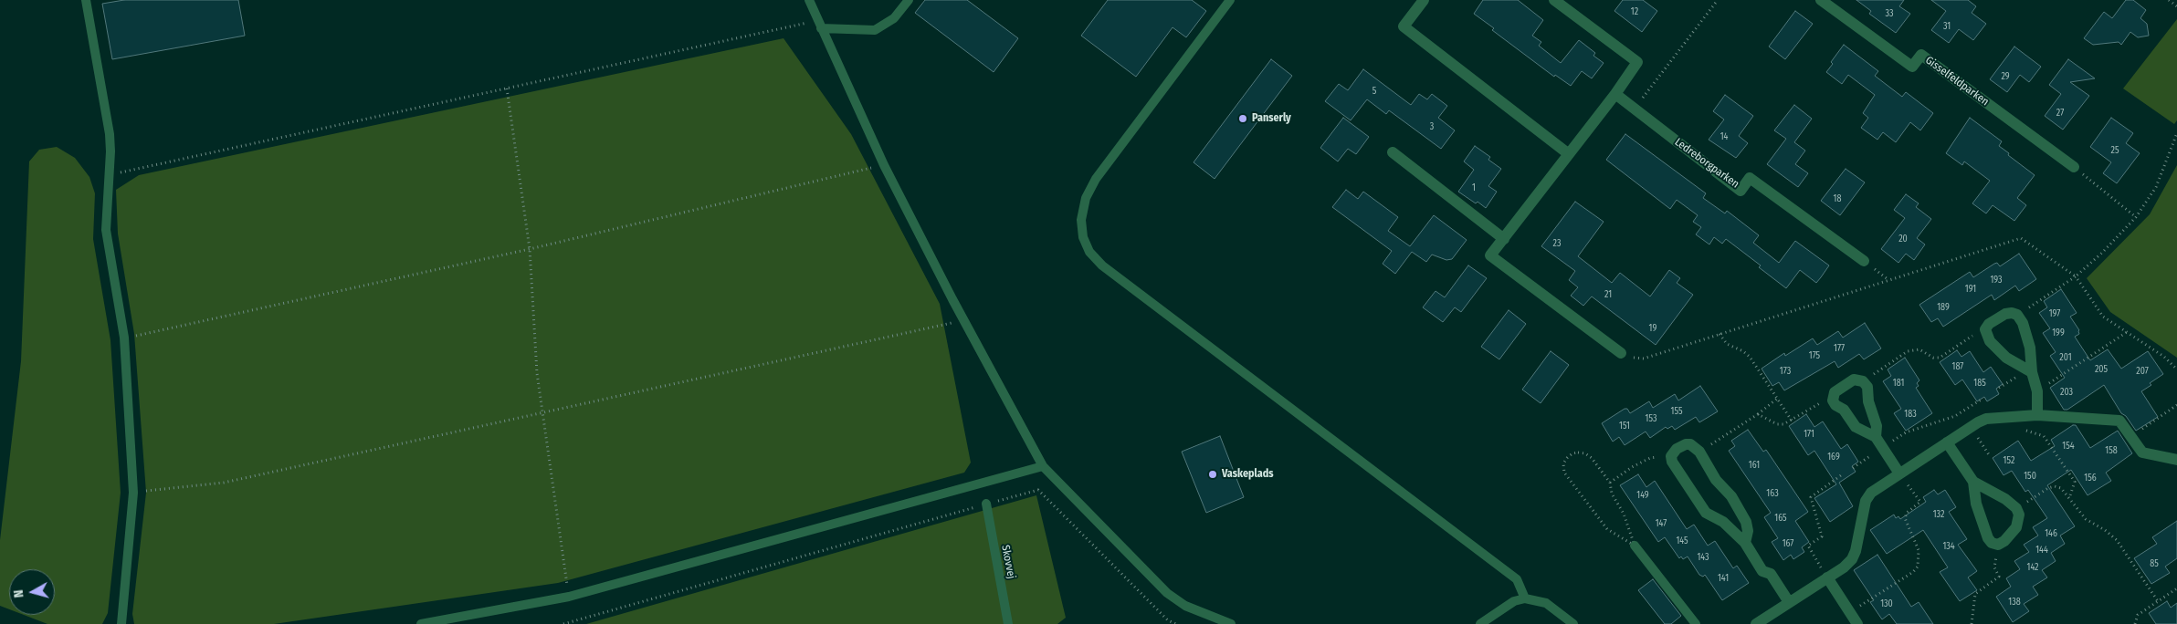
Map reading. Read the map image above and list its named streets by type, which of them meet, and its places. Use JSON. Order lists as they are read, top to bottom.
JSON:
{
  "streets": {
    "street": ["Gisselfeldparken", "Ledreborgparken"],
    "lane": ["Skovvej"]
  },
  "places": ["Panserly", "Vaskeplads"],
  "house_numbers": [
    "12",
    "33",
    "31",
    "29",
    "5",
    "27",
    "3",
    "14",
    "25",
    "1",
    "18",
    "20",
    "23",
    "193",
    "191",
    "21",
    "189",
    "197",
    "19",
    "199",
    "177",
    "175",
    "201",
    "187",
    "205",
    "173",
    "207",
    "181",
    "185",
    "203",
    "155",
    "183",
    "153",
    "151",
    "171",
    "154",
    "158",
    "169",
    "152",
    "161",
    "150",
    "156",
    "163",
    "149",
    "132",
    "165",
    "147",
    "146",
    "145",
    "167",
    "134",
    "144",
    "143",
    "85",
    "142",
    "141",
    "138",
    "130"
  ],
  "north": "left"
}
